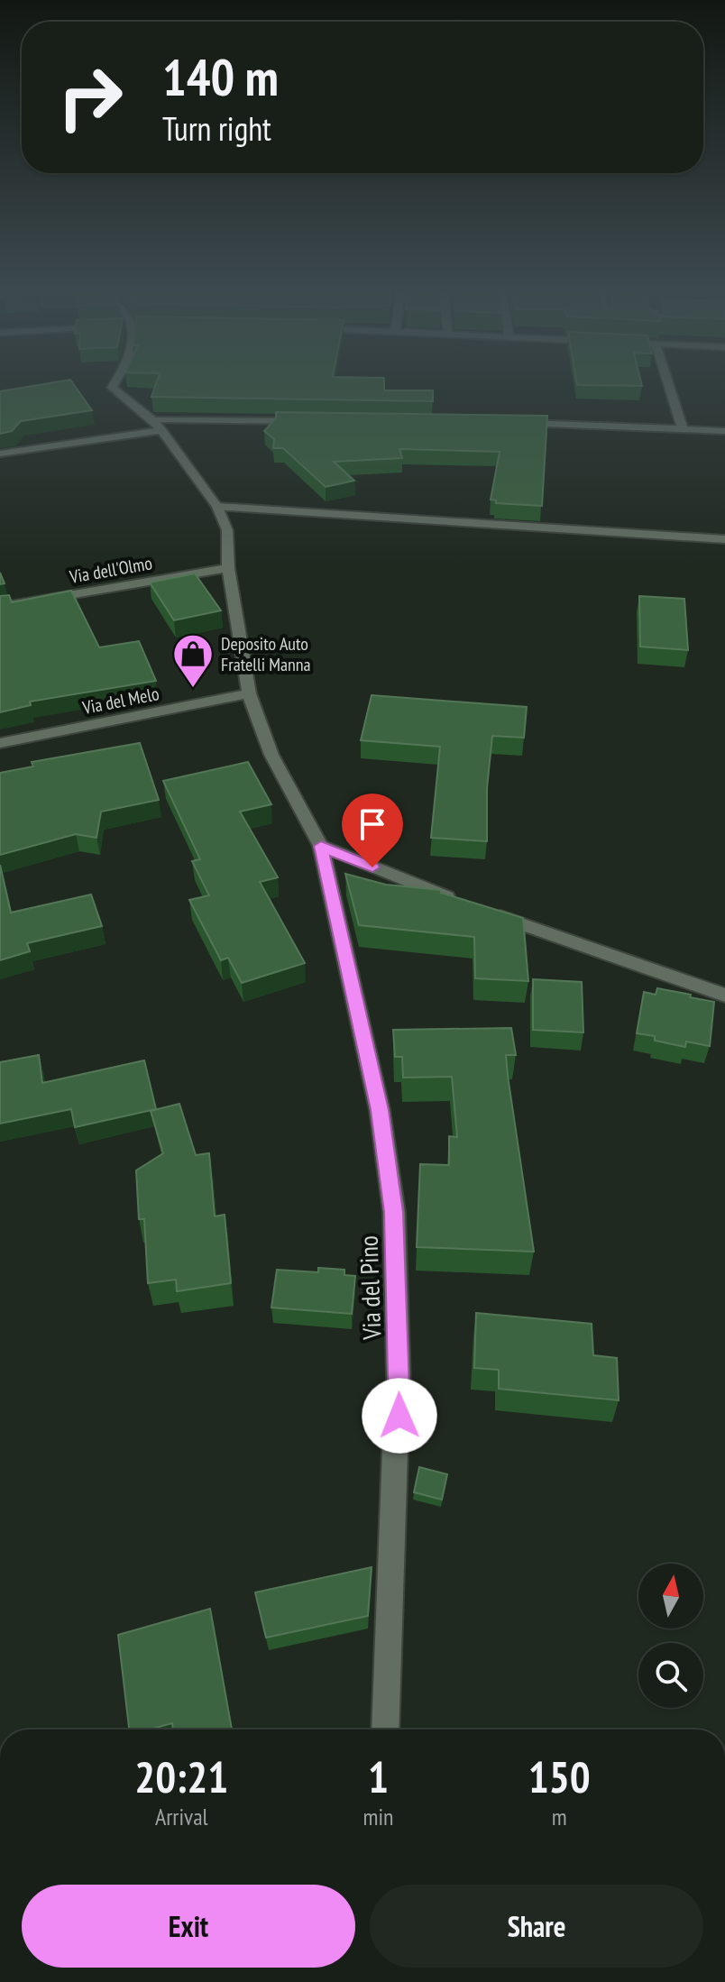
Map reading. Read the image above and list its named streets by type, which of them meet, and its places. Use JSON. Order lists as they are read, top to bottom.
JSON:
{
  "streets": {
    "street": ["Via dell'Olmo", "Via del Melo", "Via del Pino"]
  },
  "crossings": [
    ["Via dell'Olmo", "Via del Pino"],
    ["Via del Melo", "Via del Pino"]
  ],
  "places": {
    "shop": ["Deposito Auto Fratelli Manna"]
  },
  "north": "top",
  "page": {
    "turn": ["140 m", "Turn right"],
    "eta": [
      "20:21",
      "Arrival",
      "1",
      "min",
      "150",
      "m"
    ],
    "buttons": ["Exit", "Share"]
  }
}
